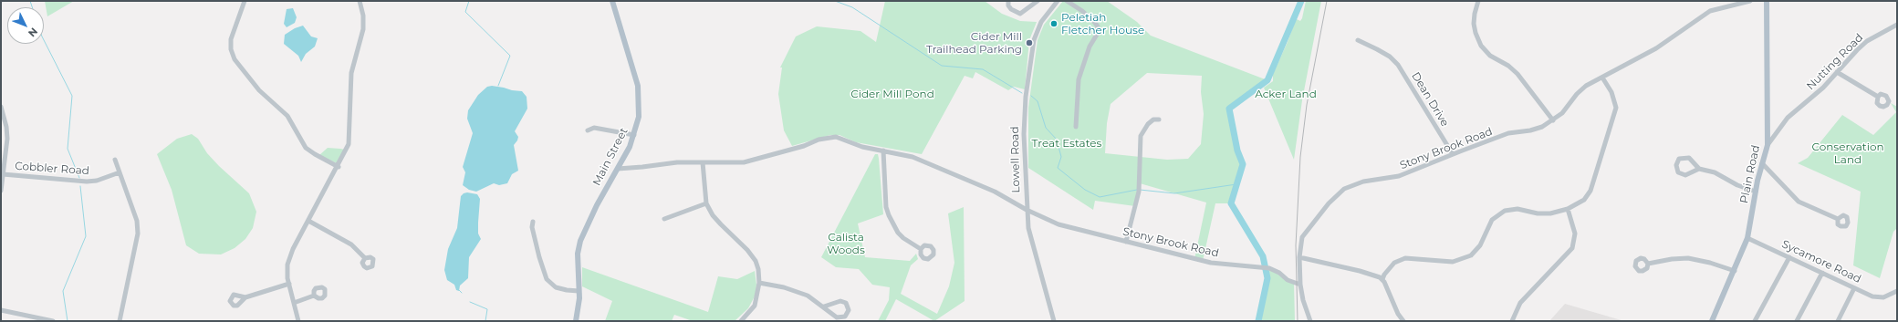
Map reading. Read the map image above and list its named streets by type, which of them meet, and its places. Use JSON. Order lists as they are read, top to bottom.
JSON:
{
  "streets": {
    "main road": ["Main Street", "Plain Road"],
    "street": [
      "Nutting Road",
      "Dean Drive",
      "Stony Brook Road",
      "Lowell Road",
      "Cobbler Road",
      "Sycamore Road"
    ]
  },
  "crossings": [
    ["Nutting Road", "Plain Road"],
    ["Dean Drive", "Stony Brook Road"],
    ["Stony Brook Road", "Main Street"],
    ["Stony Brook Road", "Lowell Road"],
    ["Plain Road", "Sycamore Road"]
  ],
  "parks": [
    "Cider Mill Pond",
    "Acker Land",
    "Treat Estates",
    "Conservation Land",
    "Calista Woods"
  ],
  "places": ["Peletiah Fletcher House", "Cider Mill Trailhead Parking"],
  "north": "bottom right"
}
